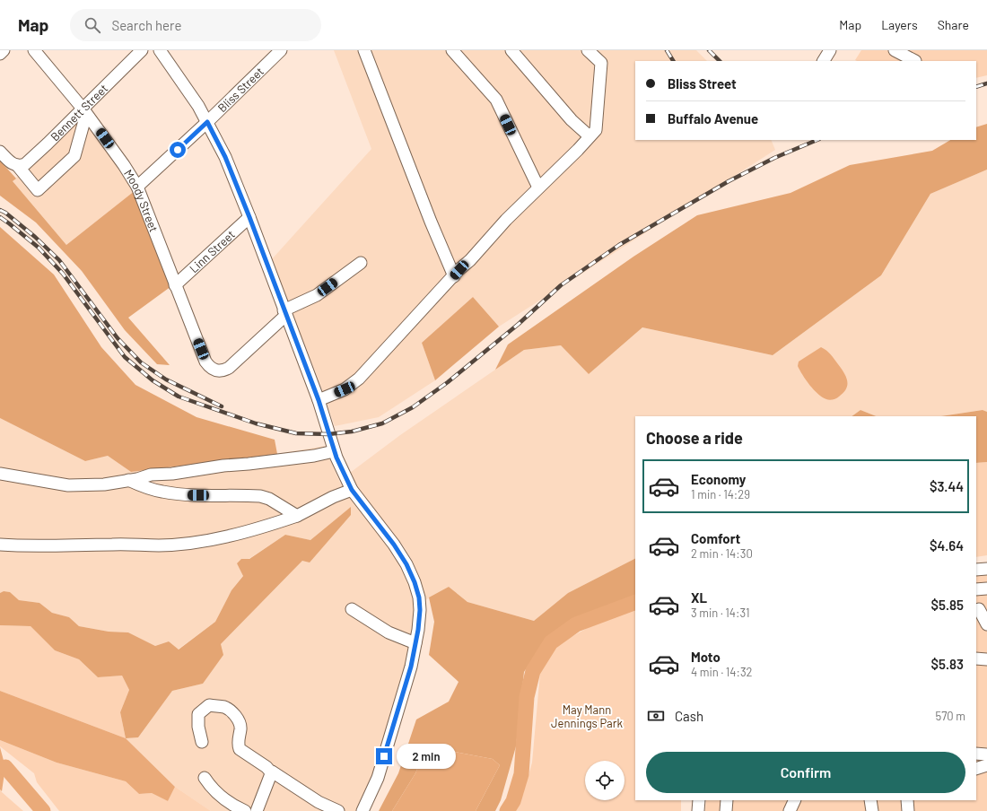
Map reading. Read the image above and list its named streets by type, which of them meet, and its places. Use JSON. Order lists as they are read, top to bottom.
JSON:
{
  "streets": {
    "street": [
      "Bliss Street",
      "Bennett Street",
      "Moody Street",
      "Linn Street"
    ]
  },
  "crossings": [
    ["Bliss Street", "Moody Street"],
    ["Bennett Street", "Moody Street"],
    ["Moody Street", "Linn Street"]
  ],
  "parks": ["May Mann Jennings Park"],
  "page": {
    "header": "Map",
    "search": "Search here",
    "nav": ["Map", "Layers", "Share"],
    "banner": ["Bliss Street", "Buffalo Avenue"],
    "heading": "Choose a ride",
    "list": [
      {
        "name": "Economy",
        "note": "1 min · 14:29",
        "value": "$3.44"
      },
      {
        "name": "Comfort",
        "note": "2 min · 14:30",
        "value": "$4.64"
      },
      {
        "name": "XL",
        "note": "3 min · 14:31",
        "value": "$5.85"
      },
      {
        "name": "Moto",
        "note": "4 min · 14:32",
        "value": "$5.83"
      }
    ],
    "pay": ["Cash", "570 m"],
    "bubble": "2 min",
    "buttons": "Confirm"
  }
}
